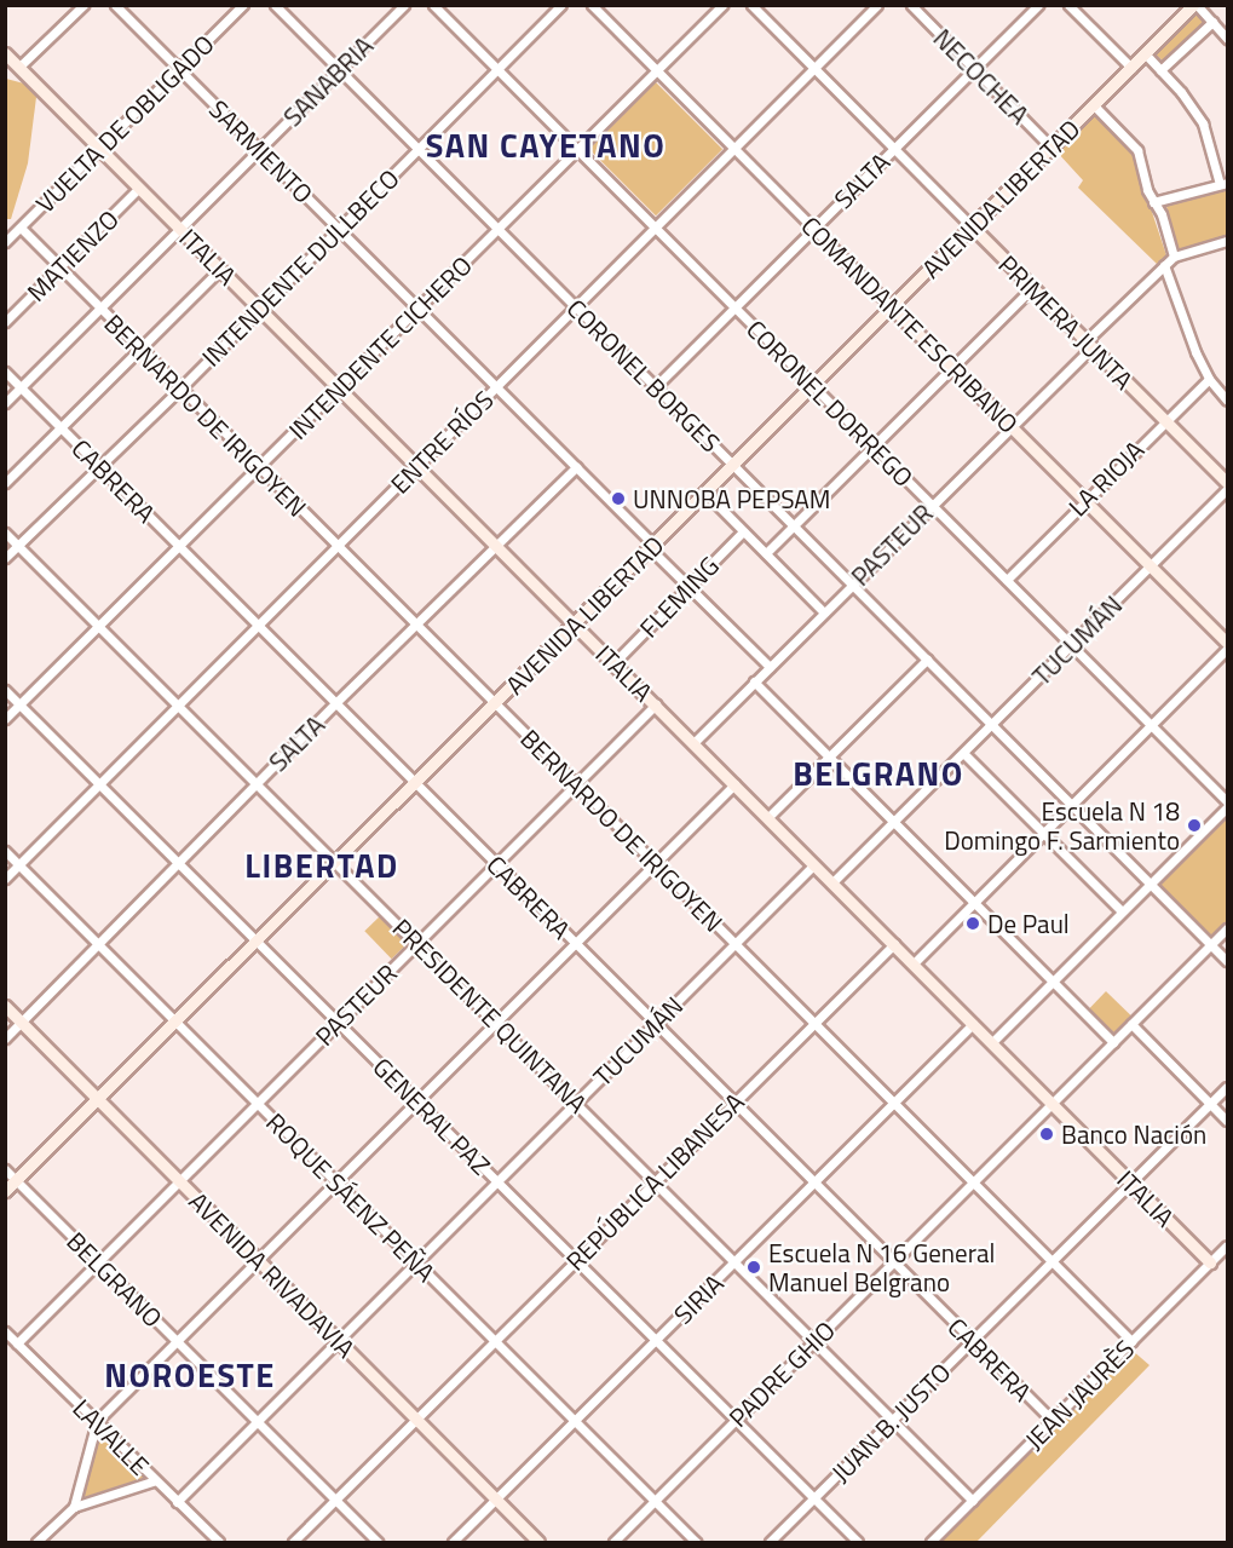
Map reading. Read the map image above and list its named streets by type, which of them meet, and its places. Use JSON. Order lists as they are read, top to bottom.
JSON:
{
  "streets": {
    "main road": [
      "AVENIDA LIBERTAD",
      "ITALIA",
      "PRIMERA JUNTA",
      "COMANDANTE ESCRIBANO",
      "AVENIDA RIVADAVIA"
    ],
    "street": [
      "NECOCHEA",
      "SANABRIA",
      "VUELTA DE OBLIGADO",
      "SARMIENTO",
      "SALTA",
      "MATIENZO",
      "INTENDENTE DULLBECO",
      "INTENDENTE CICHERO",
      "CORONEL BORGES",
      "CORONEL DORREGO",
      "BERNARDO DE IRIGOYEN",
      "ENTRE RÍOS",
      "LA RIOJA",
      "CABRERA",
      "PASTEUR",
      "FLEMING",
      "TUCUMÁN",
      "PRESIDENTE QUINTANA",
      "GENERAL PAZ",
      "REPÚBLICA LIBANESA",
      "ROQUE SÁENZ PEÑA",
      "BELGRANO",
      "SIRIA",
      "PADRE GHIO",
      "JEAN JAURÈS",
      "JUAN B. JUSTO",
      "LAVALLE"
    ]
  },
  "crossings": [
    ["NECOCHEA", "SALTA"],
    ["NECOCHEA", "AVENIDA LIBERTAD"],
    ["SANABRIA", "SARMIENTO"],
    ["SANABRIA", "ITALIA"],
    ["SANABRIA", "CORONEL BORGES"],
    ["SANABRIA", "BERNARDO DE IRIGOYEN"],
    ["SANABRIA", "CABRERA"],
    ["VUELTA DE OBLIGADO", "SARMIENTO"],
    ["VUELTA DE OBLIGADO", "ITALIA"],
    ["VUELTA DE OBLIGADO", "BERNARDO DE IRIGOYEN"],
    ["SARMIENTO", "SALTA"],
    ["SARMIENTO", "AVENIDA LIBERTAD"],
    ["SARMIENTO", "INTENDENTE DULLBECO"],
    ["SARMIENTO", "INTENDENTE CICHERO"],
    ["SARMIENTO", "ENTRE RÍOS"],
    ["SARMIENTO", "PASTEUR"],
    ["SARMIENTO", "FLEMING"],
    ["SALTA", "ITALIA"],
    ["SALTA", "PRIMERA JUNTA"],
    ["SALTA", "COMANDANTE ESCRIBANO"],
    ["SALTA", "CORONEL BORGES"],
    ["SALTA", "CORONEL DORREGO"],
    ["SALTA", "BERNARDO DE IRIGOYEN"],
    ["SALTA", "CABRERA"],
    ["SALTA", "PRESIDENTE QUINTANA"],
    ["SALTA", "GENERAL PAZ"],
    ["SALTA", "ROQUE SÁENZ PEÑA"],
    ["SALTA", "AVENIDA RIVADAVIA"],
    ["AVENIDA LIBERTAD", "ITALIA"],
    ["AVENIDA LIBERTAD", "PRIMERA JUNTA"],
    ["AVENIDA LIBERTAD", "COMANDANTE ESCRIBANO"],
    ["AVENIDA LIBERTAD", "CORONEL BORGES"],
    ["AVENIDA LIBERTAD", "CORONEL DORREGO"],
    ["AVENIDA LIBERTAD", "BERNARDO DE IRIGOYEN"],
    ["AVENIDA LIBERTAD", "CABRERA"],
    ["AVENIDA LIBERTAD", "PRESIDENTE QUINTANA"],
    ["AVENIDA LIBERTAD", "GENERAL PAZ"],
    ["AVENIDA LIBERTAD", "ROQUE SÁENZ PEÑA"],
    ["AVENIDA LIBERTAD", "AVENIDA RIVADAVIA"],
    ["AVENIDA LIBERTAD", "BELGRANO"],
    ["MATIENZO", "ITALIA"],
    ["MATIENZO", "BERNARDO DE IRIGOYEN"],
    ["ITALIA", "INTENDENTE DULLBECO"],
    ["ITALIA", "INTENDENTE CICHERO"],
    ["ITALIA", "ENTRE RÍOS"],
    ["ITALIA", "PASTEUR"],
    ["ITALIA", "FLEMING"],
    ["ITALIA", "TUCUMÁN"],
    ["ITALIA", "REPÚBLICA LIBANESA"],
    ["ITALIA", "SIRIA"],
    ["ITALIA", "PADRE GHIO"],
    ["ITALIA", "JEAN JAURÈS"],
    ["ITALIA", "JUAN B. JUSTO"],
    ["INTENDENTE DULLBECO", "CORONEL BORGES"],
    ["INTENDENTE DULLBECO", "CORONEL DORREGO"],
    ["INTENDENTE DULLBECO", "BERNARDO DE IRIGOYEN"],
    ["INTENDENTE DULLBECO", "CABRERA"],
    ["INTENDENTE DULLBECO", "PRESIDENTE QUINTANA"],
    ["PRIMERA JUNTA", "ENTRE RÍOS"],
    ["PRIMERA JUNTA", "LA RIOJA"],
    ["PRIMERA JUNTA", "PASTEUR"],
    ["COMANDANTE ESCRIBANO", "INTENDENTE CICHERO"],
    ["COMANDANTE ESCRIBANO", "ENTRE RÍOS"],
    ["COMANDANTE ESCRIBANO", "LA RIOJA"],
    ["COMANDANTE ESCRIBANO", "PASTEUR"],
    ["COMANDANTE ESCRIBANO", "TUCUMÁN"],
    ["INTENDENTE CICHERO", "CORONEL BORGES"],
    ["INTENDENTE CICHERO", "CORONEL DORREGO"],
    ["INTENDENTE CICHERO", "BERNARDO DE IRIGOYEN"],
    ["INTENDENTE CICHERO", "CABRERA"],
    ["INTENDENTE CICHERO", "PRESIDENTE QUINTANA"],
    ["INTENDENTE CICHERO", "GENERAL PAZ"],
    ["CORONEL BORGES", "ENTRE RÍOS"],
    ["CORONEL BORGES", "PASTEUR"],
    ["CORONEL BORGES", "TUCUMÁN"],
    ["CORONEL BORGES", "PADRE GHIO"],
    ["CORONEL DORREGO", "ENTRE RÍOS"],
    ["CORONEL DORREGO", "LA RIOJA"],
    ["CORONEL DORREGO", "PASTEUR"],
    ["CORONEL DORREGO", "TUCUMÁN"],
    ["BERNARDO DE IRIGOYEN", "ENTRE RÍOS"],
    ["BERNARDO DE IRIGOYEN", "PASTEUR"],
    ["BERNARDO DE IRIGOYEN", "TUCUMÁN"],
    ["BERNARDO DE IRIGOYEN", "REPÚBLICA LIBANESA"],
    ["BERNARDO DE IRIGOYEN", "SIRIA"],
    ["BERNARDO DE IRIGOYEN", "PADRE GHIO"],
    ["BERNARDO DE IRIGOYEN", "JEAN JAURÈS"],
    ["BERNARDO DE IRIGOYEN", "JUAN B. JUSTO"],
    ["ENTRE RÍOS", "CABRERA"],
    ["ENTRE RÍOS", "PRESIDENTE QUINTANA"],
    ["ENTRE RÍOS", "GENERAL PAZ"],
    ["ENTRE RÍOS", "ROQUE SÁENZ PEÑA"],
    ["CABRERA", "PASTEUR"],
    ["CABRERA", "TUCUMÁN"],
    ["CABRERA", "REPÚBLICA LIBANESA"],
    ["CABRERA", "SIRIA"],
    ["CABRERA", "PADRE GHIO"],
    ["CABRERA", "JEAN JAURÈS"],
    ["CABRERA", "JUAN B. JUSTO"],
    ["PASTEUR", "PRESIDENTE QUINTANA"],
    ["PASTEUR", "GENERAL PAZ"],
    ["PASTEUR", "ROQUE SÁENZ PEÑA"],
    ["PASTEUR", "AVENIDA RIVADAVIA"],
    ["PASTEUR", "BELGRANO"],
    ["PASTEUR", "LAVALLE"],
    ["TUCUMÁN", "PRESIDENTE QUINTANA"],
    ["TUCUMÁN", "GENERAL PAZ"],
    ["TUCUMÁN", "ROQUE SÁENZ PEÑA"],
    ["TUCUMÁN", "AVENIDA RIVADAVIA"],
    ["TUCUMÁN", "BELGRANO"],
    ["TUCUMÁN", "LAVALLE"],
    ["PRESIDENTE QUINTANA", "REPÚBLICA LIBANESA"],
    ["PRESIDENTE QUINTANA", "SIRIA"],
    ["PRESIDENTE QUINTANA", "PADRE GHIO"],
    ["PRESIDENTE QUINTANA", "JEAN JAURÈS"],
    ["PRESIDENTE QUINTANA", "JUAN B. JUSTO"],
    ["GENERAL PAZ", "REPÚBLICA LIBANESA"],
    ["GENERAL PAZ", "SIRIA"],
    ["GENERAL PAZ", "PADRE GHIO"],
    ["GENERAL PAZ", "JUAN B. JUSTO"],
    ["REPÚBLICA LIBANESA", "ROQUE SÁENZ PEÑA"],
    ["REPÚBLICA LIBANESA", "AVENIDA RIVADAVIA"],
    ["REPÚBLICA LIBANESA", "BELGRANO"],
    ["ROQUE SÁENZ PEÑA", "SIRIA"],
    ["ROQUE SÁENZ PEÑA", "PADRE GHIO"],
    ["AVENIDA RIVADAVIA", "SIRIA"]
  ],
  "districts": [
    "SAN CAYETANO",
    "BELGRANO",
    "LIBERTAD",
    "NOROESTE"
  ],
  "places": [
    "UNNOBA PEPSAM",
    "Escuela N 18 Domingo F. Sarmiento",
    "De Paul",
    "Banco Nación",
    "Escuela N 16 General Manuel Belgrano"
  ]
}
